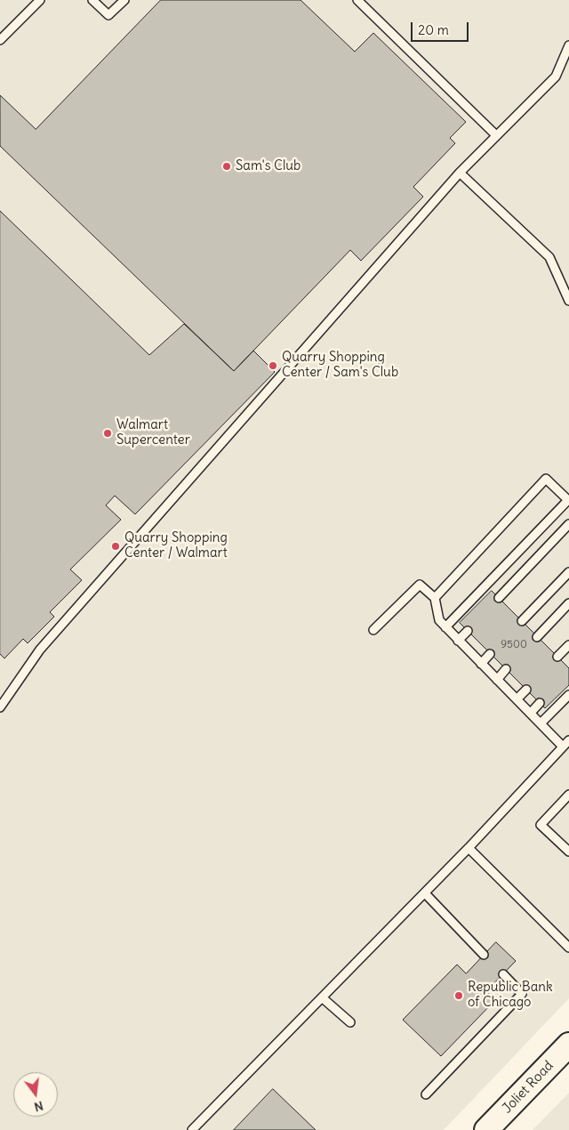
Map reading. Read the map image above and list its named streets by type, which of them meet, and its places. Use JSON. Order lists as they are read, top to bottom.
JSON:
{
  "streets": {
    "main road": ["Joliet Road"]
  },
  "places": [
    "Sam's Club",
    "Quarry Shopping Center / Sam's Club",
    "Walmart Supercenter",
    "Quarry Shopping Center / Walmart",
    "Republic Bank of Chicago"
  ],
  "house_numbers": ["9500"],
  "scale_bar": "20 m",
  "north": "bottom"
}
